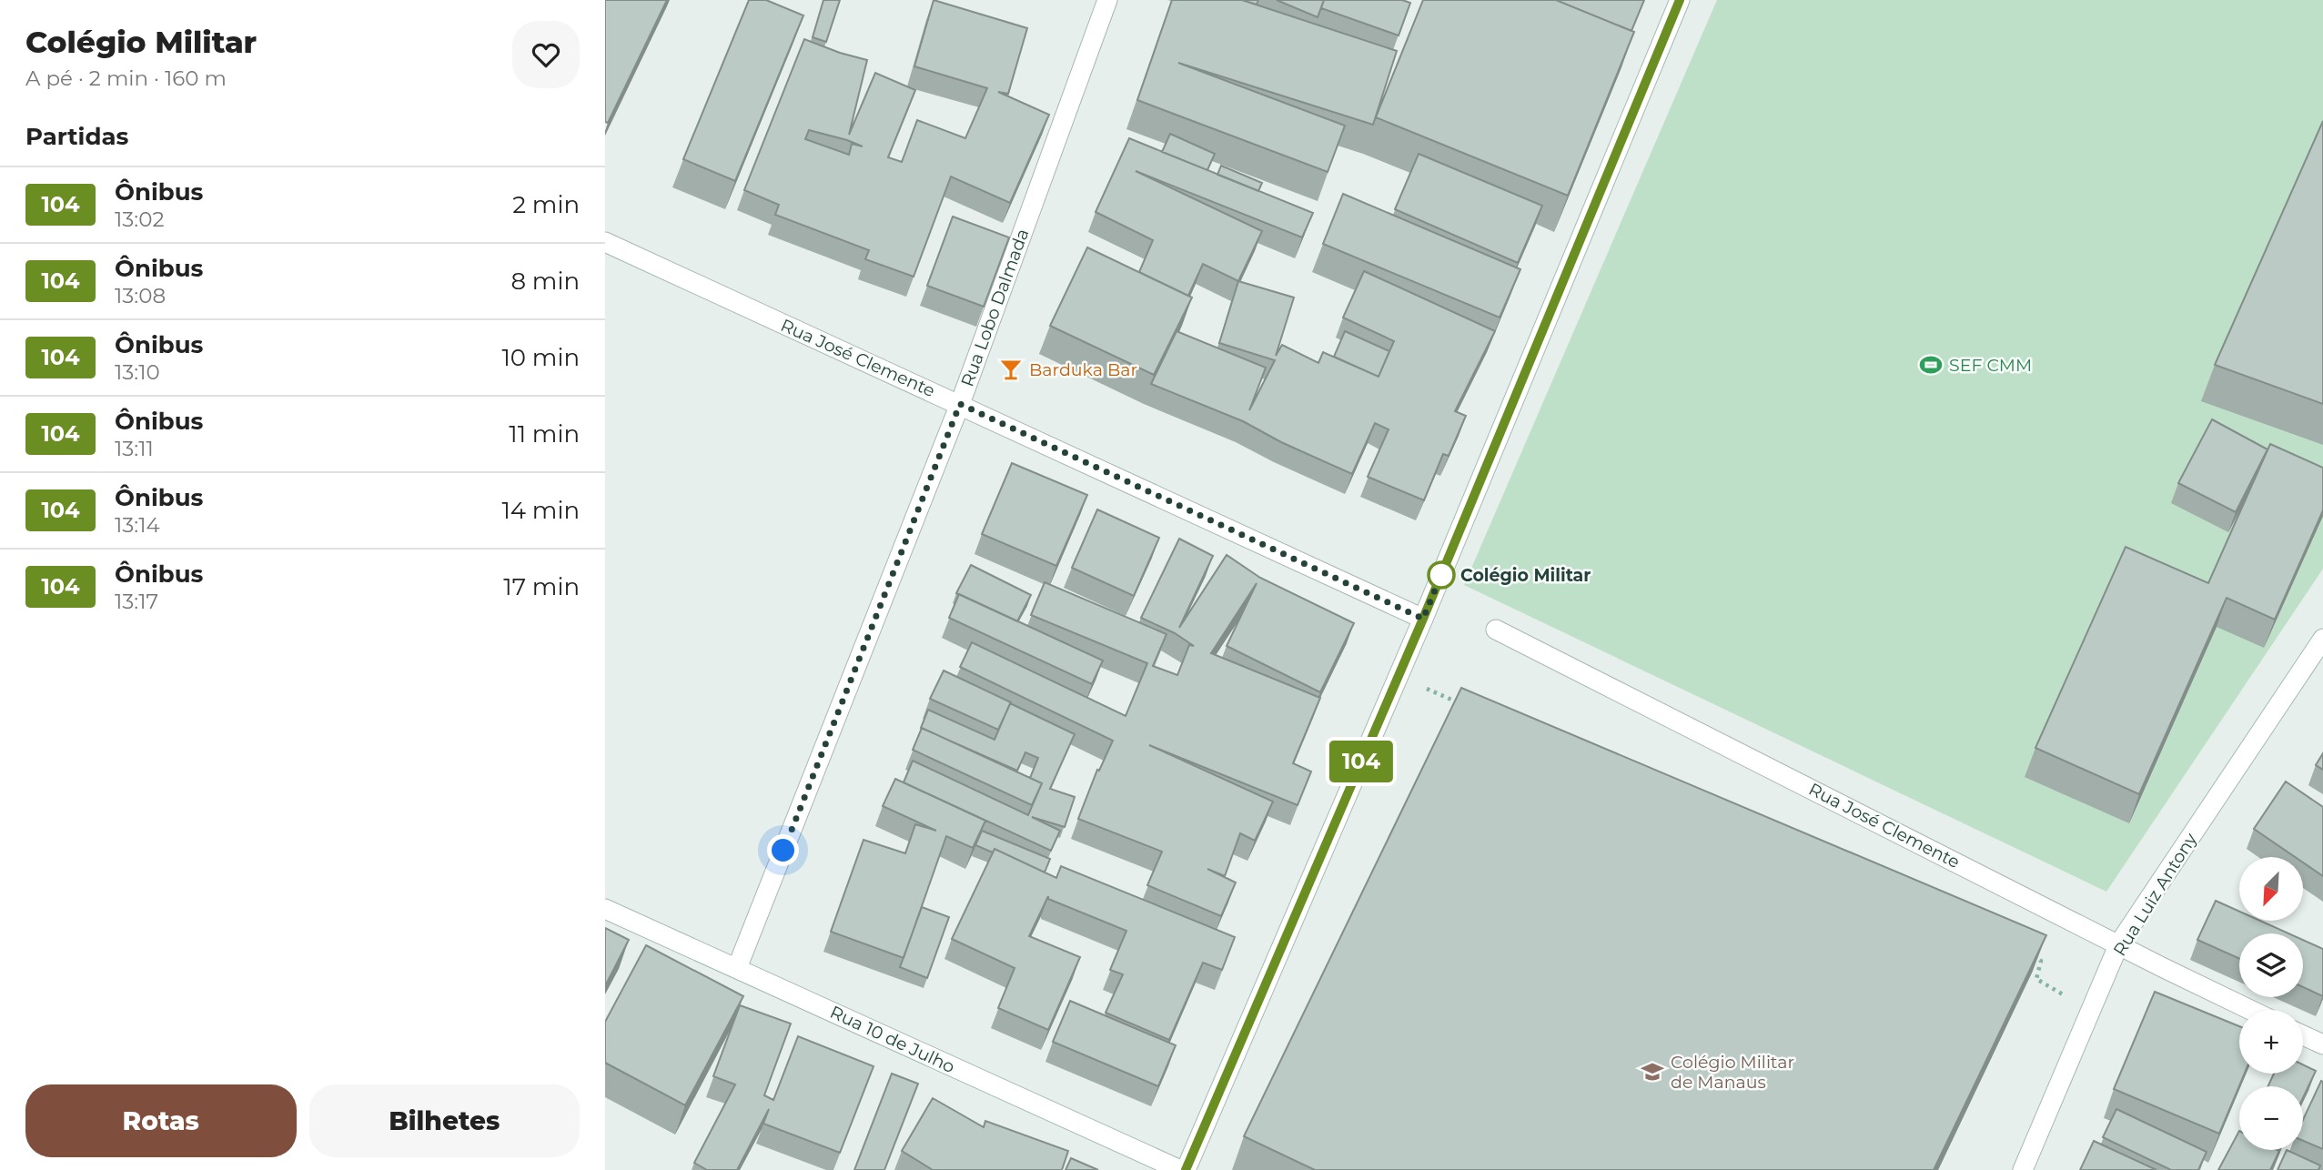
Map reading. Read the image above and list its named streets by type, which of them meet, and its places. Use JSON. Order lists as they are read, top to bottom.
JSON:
{
  "streets": {
    "street": [
      "Rua Lobo Dalmada",
      "Rua José Clemente",
      "Rua Luiz Antony",
      "Rua 10 de Julho"
    ]
  },
  "crossings": [
    ["Rua Lobo Dalmada", "Rua José Clemente"],
    ["Rua Lobo Dalmada", "Rua 10 de Julho"],
    ["Rua José Clemente", "Rua Luiz Antony"]
  ],
  "places": {
    "sports": ["SEF CMM"],
    "bar": ["Barduka Bar"],
    "other": ["Colégio Militar"],
    "school or university": ["Colégio Militar de Manaus"]
  },
  "lines": ["bus line 104"],
  "north": "bottom left",
  "page": {
    "heading": [
      ["Colégio Militar", "A pé · 2 min · 160 m"],
      "Partidas"
    ],
    "on_map": "104",
    "list": [
      {
        "mark": "104",
        "name": "Ônibus",
        "note": "13:02",
        "value": "2 min"
      },
      {
        "mark": "104",
        "name": "Ônibus",
        "note": "13:08",
        "value": "8 min"
      },
      {
        "mark": "104",
        "name": "Ônibus",
        "note": "13:10",
        "value": "10 min"
      },
      {
        "mark": "104",
        "name": "Ônibus",
        "note": "13:11",
        "value": "11 min"
      },
      {
        "mark": "104",
        "name": "Ônibus",
        "note": "13:14",
        "value": "14 min"
      },
      {
        "mark": "104",
        "name": "Ônibus",
        "note": "13:17",
        "value": "17 min"
      }
    ],
    "map_buttons": ["+", "−"],
    "buttons": ["Rotas", "Bilhetes"]
  }
}
